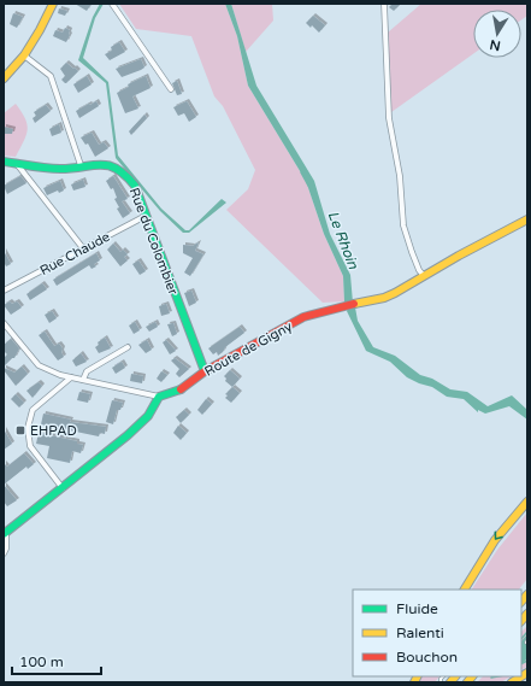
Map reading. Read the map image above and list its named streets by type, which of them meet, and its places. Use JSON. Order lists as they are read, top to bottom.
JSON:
{
  "streets": {
    "main road": ["Rue du Colombier", "Route de Gigny"],
    "street": ["Rue Chaude"]
  },
  "crossings": [
    ["Rue du Colombier", "Rue Chaude"],
    ["Rue du Colombier", "Route de Gigny"]
  ],
  "water": ["Le Rhoin"],
  "places": {
    "transit": ["EHPAD"]
  },
  "legend": ["Fluide", "Ralenti", "Bouchon"],
  "scale_bar": "100 m",
  "north": "bottom"
}
